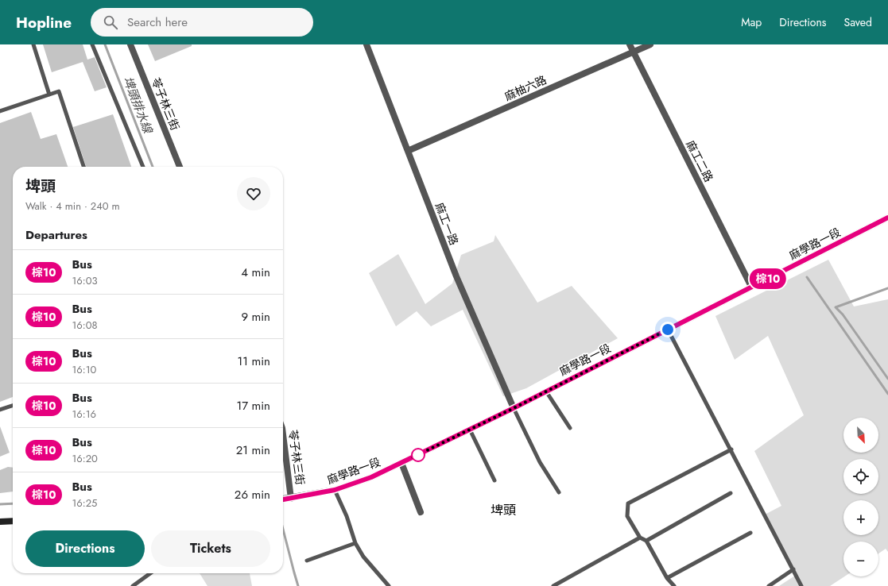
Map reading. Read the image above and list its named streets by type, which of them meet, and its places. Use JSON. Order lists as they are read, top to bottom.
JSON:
{
  "streets": {
    "main road": ["麻學路一段"],
    "street": [
      "麻柚六路",
      "苓子林三街",
      "麻工二路",
      "麻工一路"
    ]
  },
  "crossings": [
    ["麻柚六路", "麻工二路"],
    ["麻柚六路", "麻工一路"],
    ["苓子林三街", "麻學路一段"],
    ["麻工二路", "麻學路一段"],
    ["麻工一路", "麻學路一段"]
  ],
  "districts": ["埤頭"],
  "water": ["埤頭排水線"],
  "lines": ["bus line 棕10"],
  "north": "bottom right",
  "page": {
    "header": "Hopline",
    "search": "Search here",
    "nav": ["Map", "Directions", "Saved"],
    "on_map": "棕10",
    "heading": [
      ["埤頭", "Walk · 4 min · 240 m"],
      "Departures"
    ],
    "list": [
      {
        "mark": "棕10",
        "name": "Bus",
        "note": "16:03",
        "value": "4 min"
      },
      {
        "mark": "棕10",
        "name": "Bus",
        "note": "16:08",
        "value": "9 min"
      },
      {
        "mark": "棕10",
        "name": "Bus",
        "note": "16:10",
        "value": "11 min"
      },
      {
        "mark": "棕10",
        "name": "Bus",
        "note": "16:16",
        "value": "17 min"
      },
      {
        "mark": "棕10",
        "name": "Bus",
        "note": "16:20",
        "value": "21 min"
      },
      {
        "mark": "棕10",
        "name": "Bus",
        "note": "16:25",
        "value": "26 min"
      }
    ],
    "map_buttons": ["+", "−"],
    "buttons": ["Directions", "Tickets"]
  }
}
